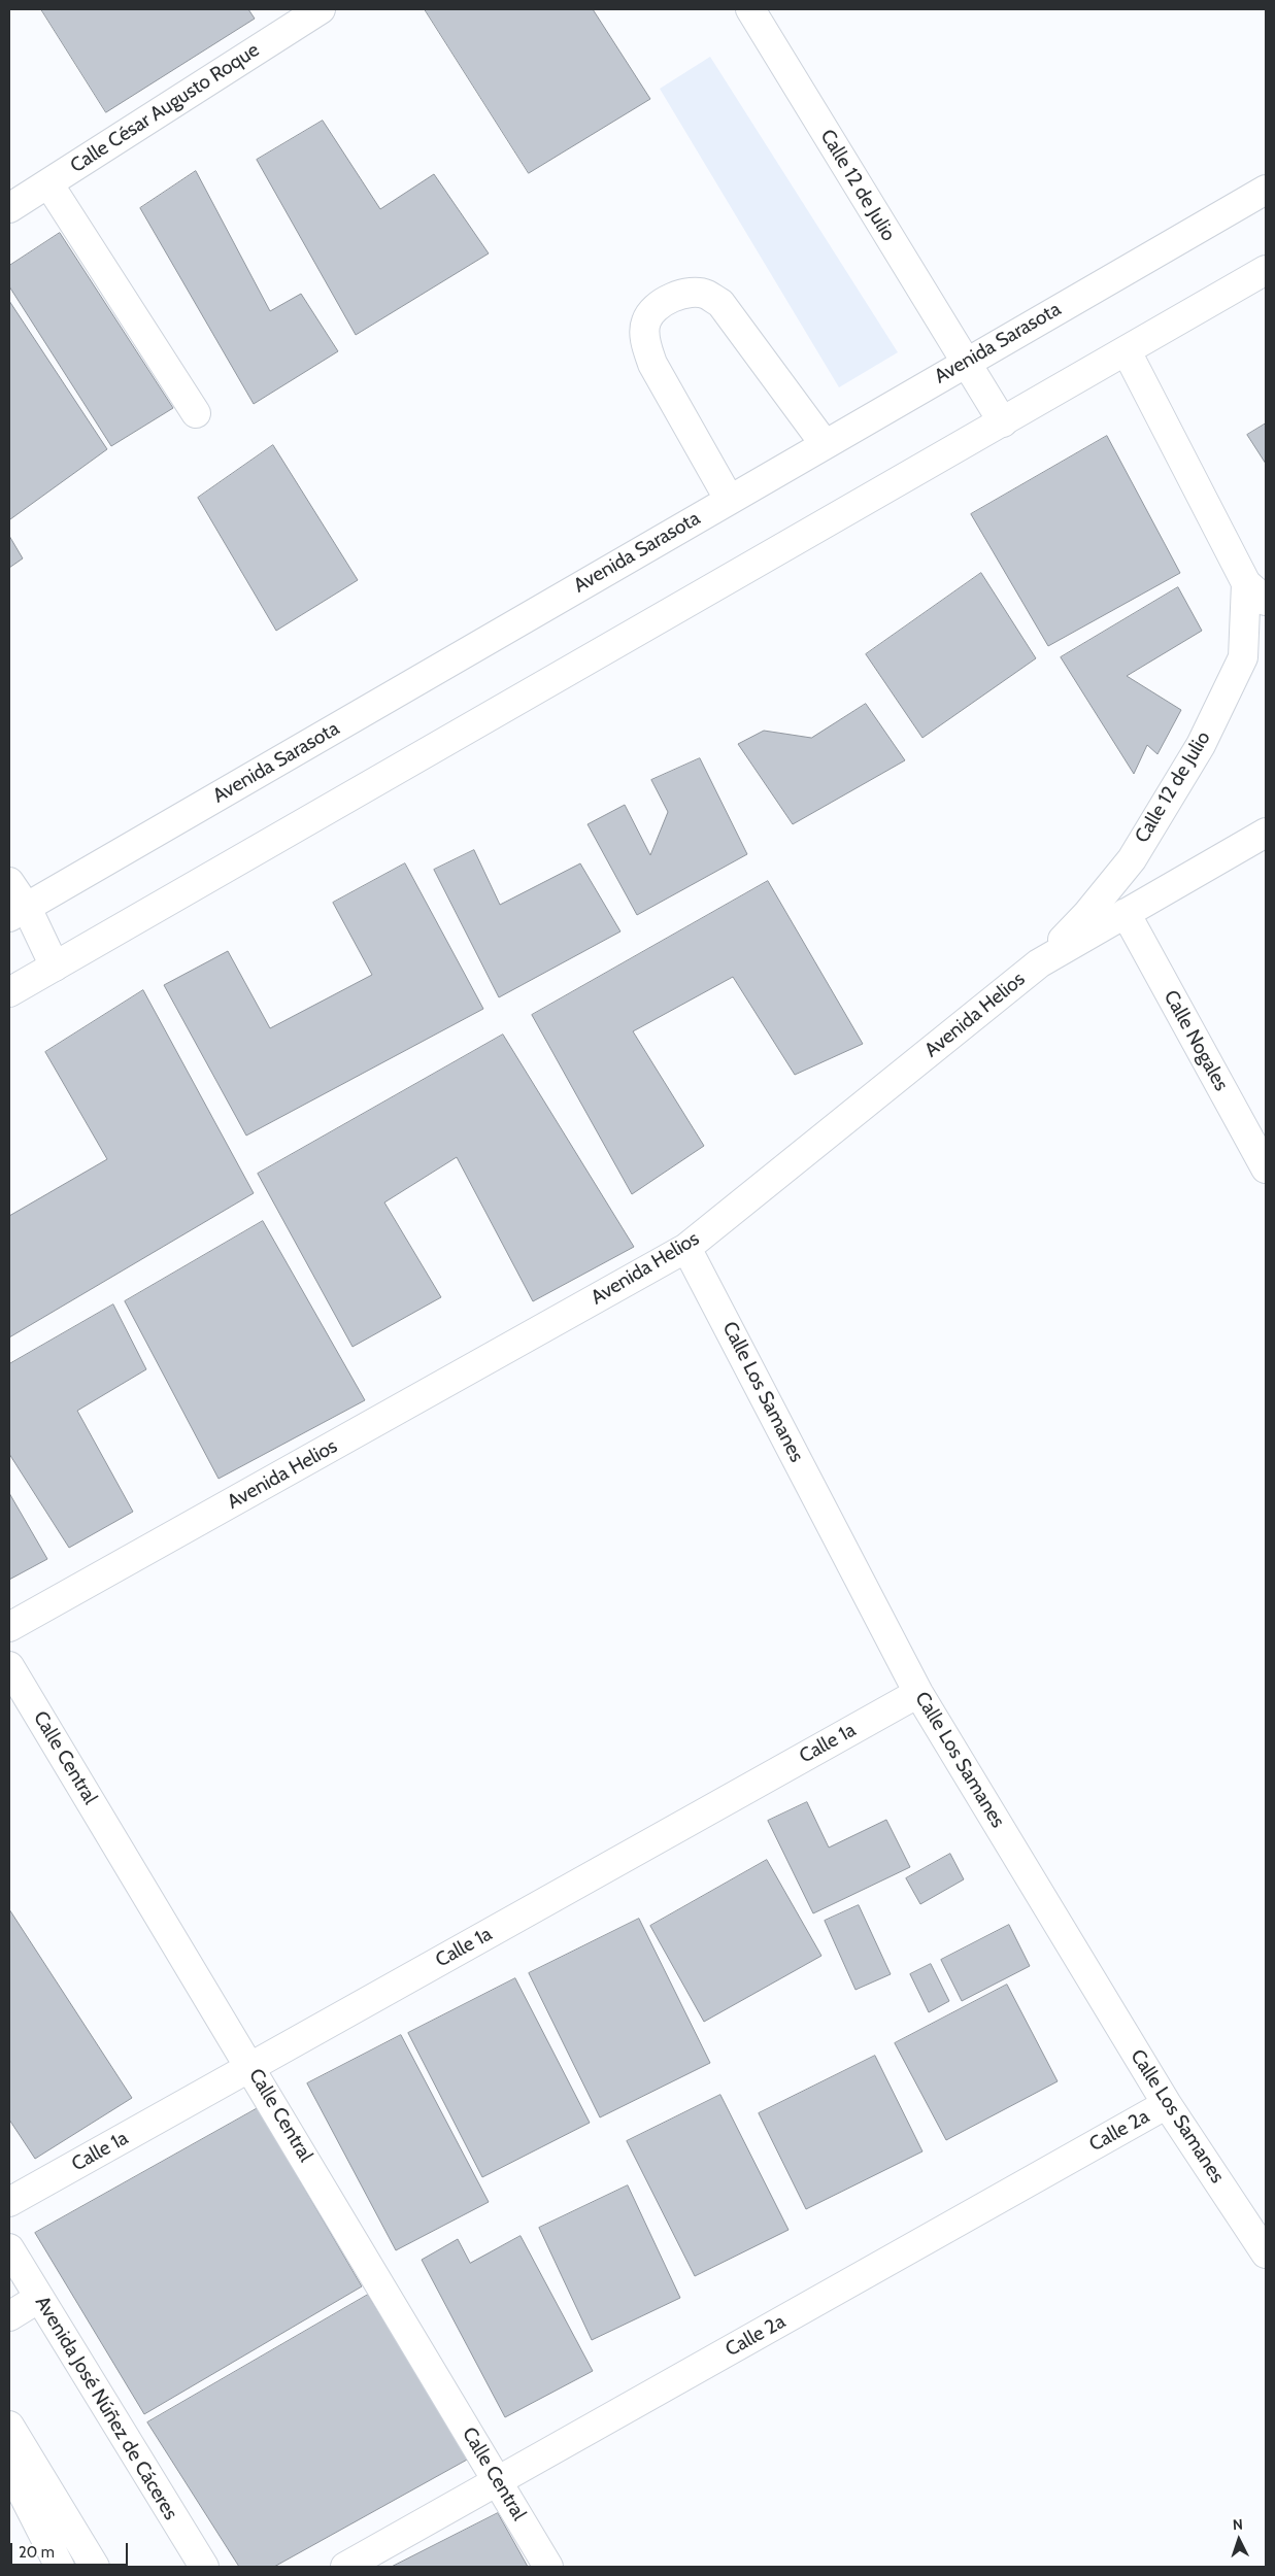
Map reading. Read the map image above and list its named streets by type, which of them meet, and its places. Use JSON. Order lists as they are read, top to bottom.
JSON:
{
  "streets": {
    "street": [
      "Calle César Augusto Roque",
      "Calle 12 de Julio",
      "Avenida Sarasota",
      "Avenida Helios",
      "Calle Nogales",
      "Calle Los Samanes",
      "Calle 1a",
      "Calle Central",
      "Calle 2a",
      "Avenida José Núñez de Cáceres"
    ]
  },
  "crossings": [
    ["Calle 12 de Julio", "Avenida Sarasota"],
    ["Calle 12 de Julio", "Avenida Helios"],
    ["Avenida Helios", "Calle Nogales"],
    ["Avenida Helios", "Calle Los Samanes"],
    ["Calle Los Samanes", "Calle 1a"],
    ["Calle Los Samanes", "Calle 2a"],
    ["Calle 1a", "Calle Central"],
    ["Calle Central", "Calle 2a"]
  ],
  "scale_bar": "20 m",
  "north": "top"
}
